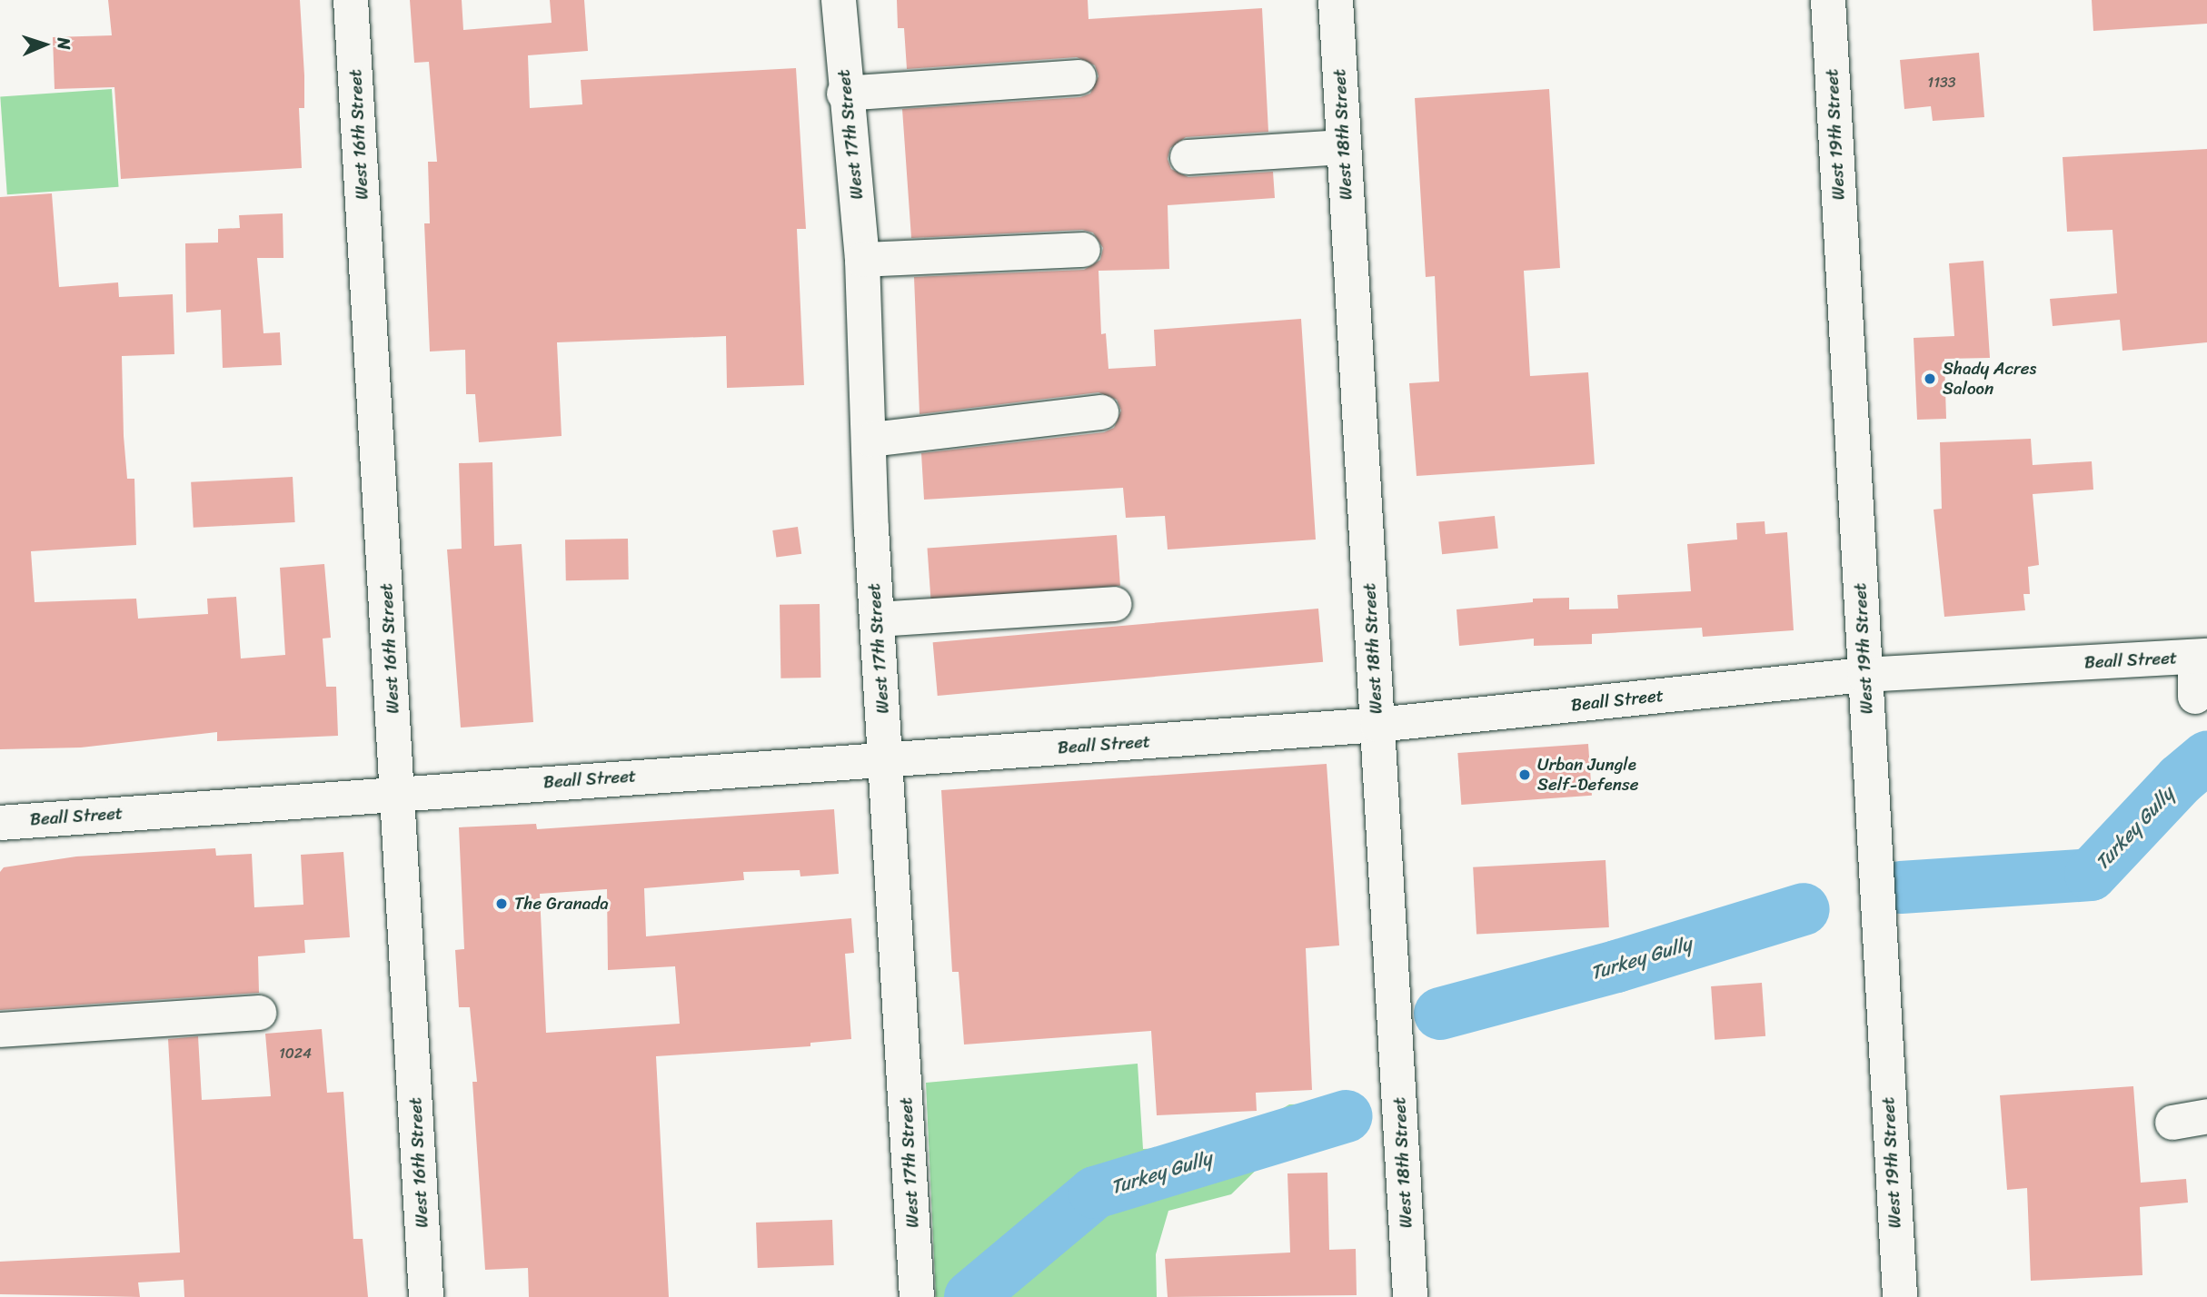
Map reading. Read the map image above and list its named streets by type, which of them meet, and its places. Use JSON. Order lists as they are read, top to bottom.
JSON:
{
  "streets": {
    "street": [
      "West 16th Street",
      "West 17th Street",
      "West 18th Street",
      "West 19th Street",
      "Beall Street"
    ]
  },
  "crossings": [
    ["West 16th Street", "Beall Street"],
    ["West 17th Street", "Beall Street"],
    ["West 18th Street", "Beall Street"],
    ["West 19th Street", "Beall Street"]
  ],
  "water": ["Turkey Gully"],
  "places": ["Shady Acres Saloon", "Urban Jungle Self-Defense", "The Granada"],
  "house_numbers": ["1133", "1024"],
  "north": "right"
}
